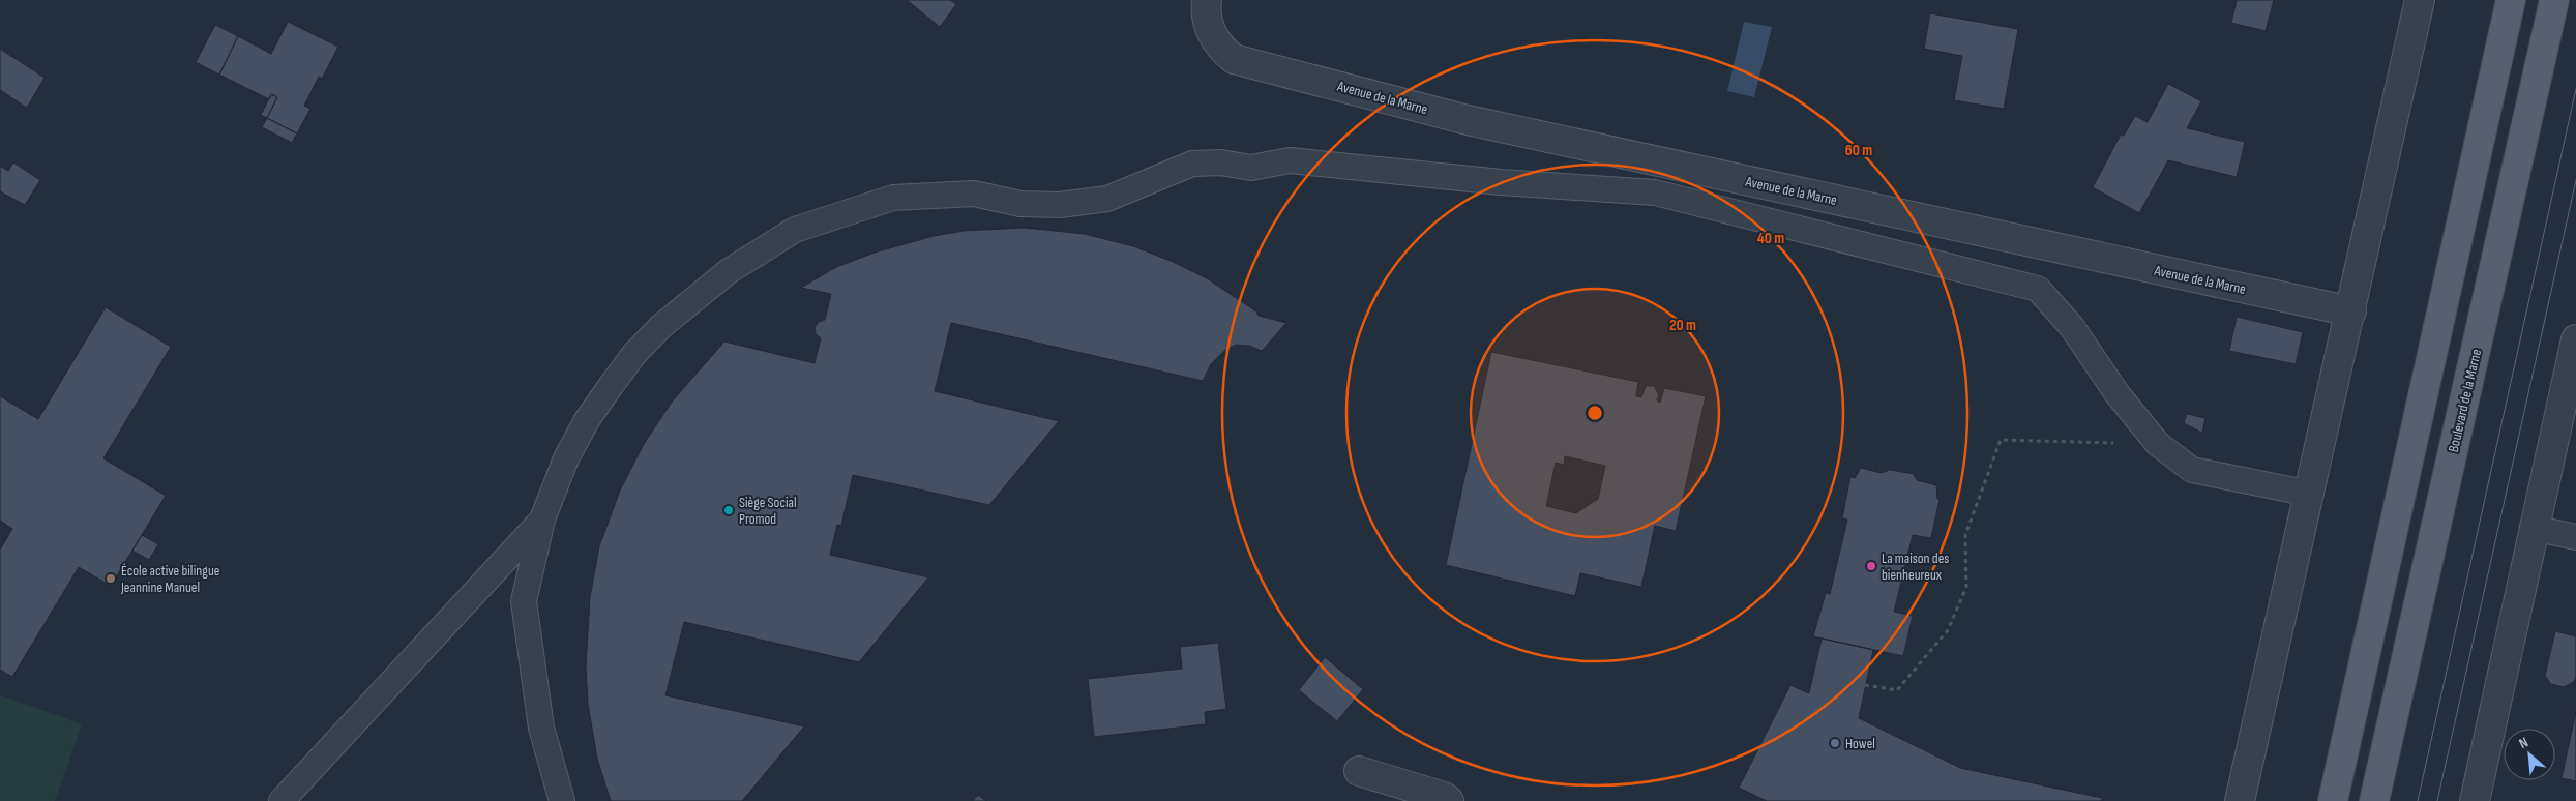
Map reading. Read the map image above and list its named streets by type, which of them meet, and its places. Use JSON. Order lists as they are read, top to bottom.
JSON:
{
  "streets": {
    "main road": ["Boulevard de la Marne"],
    "street": ["Avenue de la Marne"]
  },
  "places": [
    "Siège Social Promod",
    "La maison des bienheureux",
    "École active bilingue Jeannine Manuel",
    "Howel"
  ],
  "north": "top left",
  "rings": ["60 m", "40 m", "20 m"]
}
